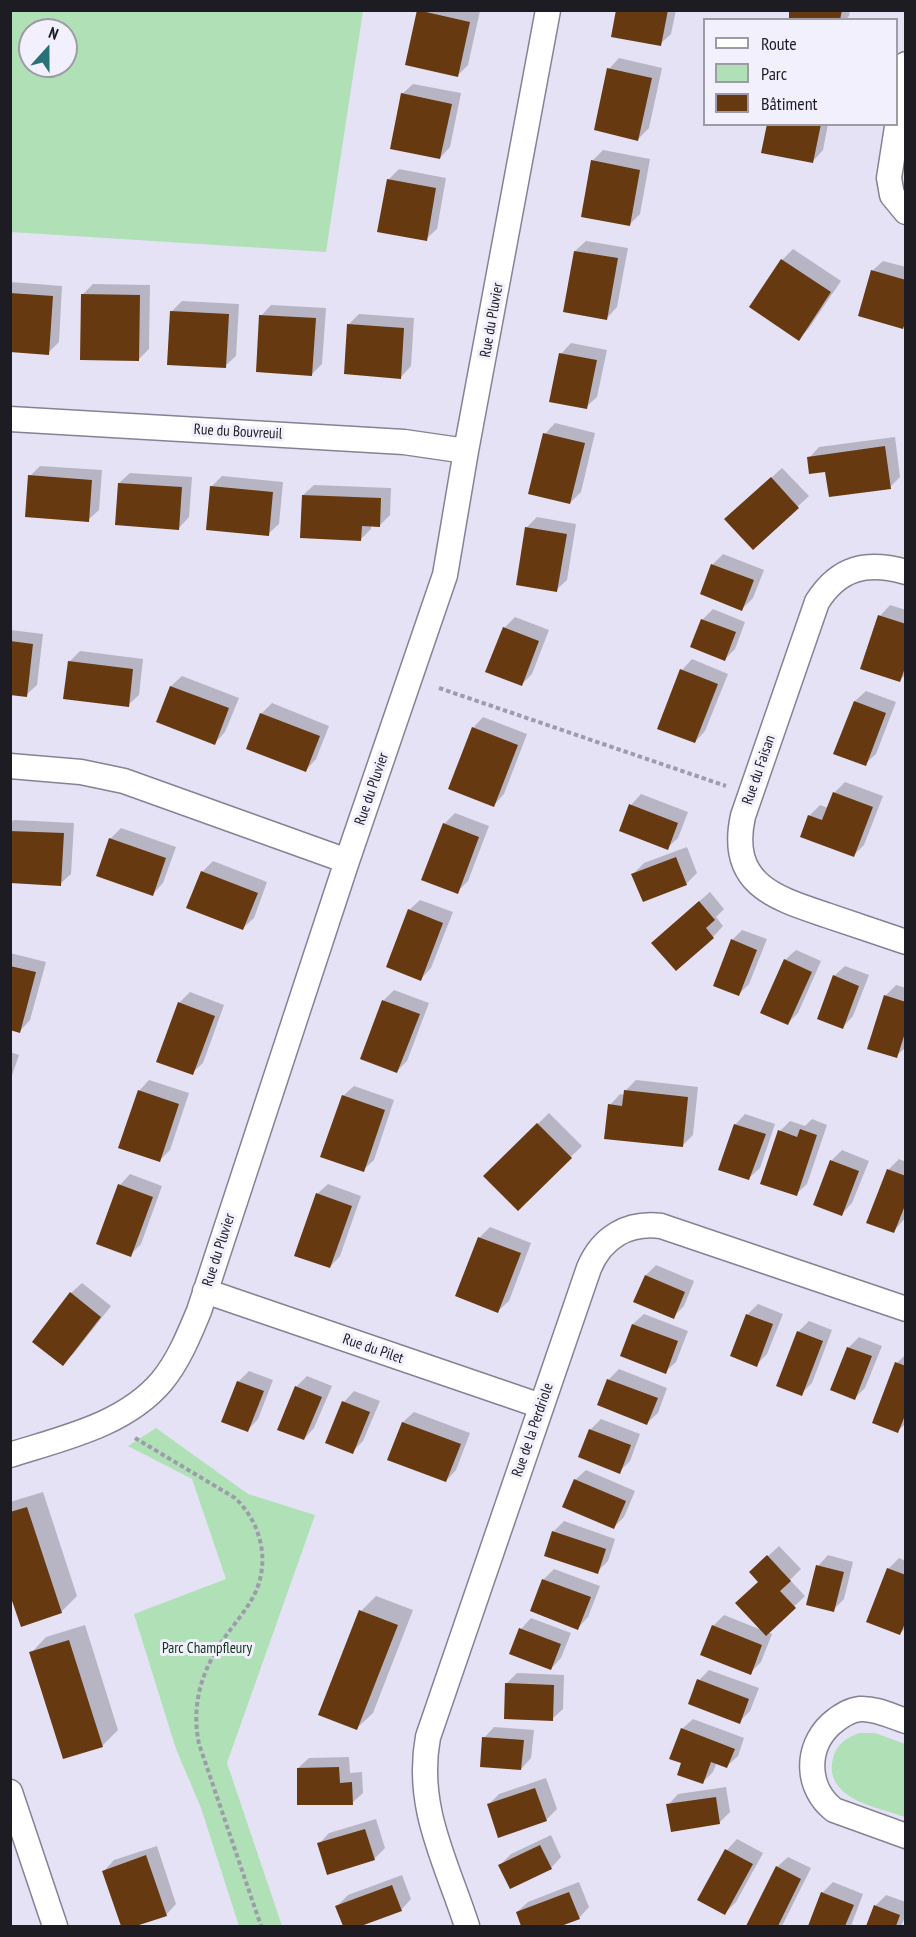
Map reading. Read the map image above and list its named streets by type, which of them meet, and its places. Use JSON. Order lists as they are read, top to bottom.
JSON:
{
  "streets": {
    "street": [
      "Rue du Pluvier",
      "Rue du Bouvreuil",
      "Rue du Faisan",
      "Rue du Pilet",
      "Rue de la Perdriole"
    ]
  },
  "crossings": [
    ["Rue du Pluvier", "Rue du Bouvreuil"],
    ["Rue du Pluvier", "Rue du Pilet"],
    ["Rue du Pilet", "Rue de la Perdriole"]
  ],
  "parks": ["Parc Champfleury"],
  "legend": ["Route", "Parc", "Bâtiment"],
  "north": "top"
}
